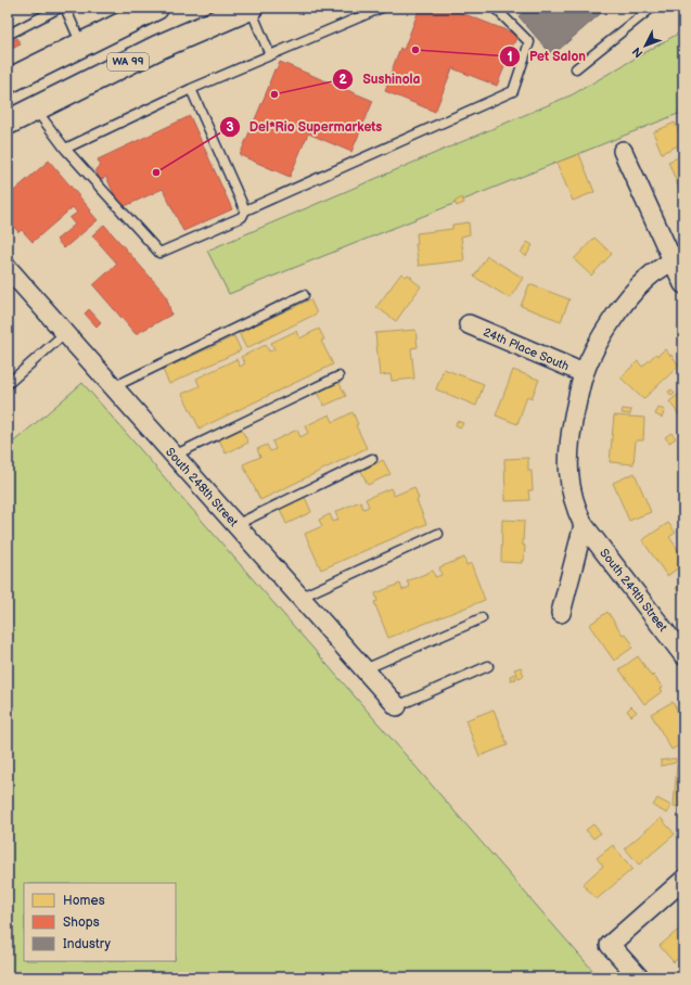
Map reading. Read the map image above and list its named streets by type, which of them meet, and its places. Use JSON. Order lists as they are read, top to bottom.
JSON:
{
  "streets": {
    "main road": ["WA 99"],
    "street": ["24th Place South", "South 248th Street", "South 249th Street"]
  },
  "crossings": [
    ["24th Place South", "South 249th Street"]
  ],
  "places": ["Pet Salon", "Sushinola", "Del*Rio Supermarkets"],
  "legend": ["Homes", "Shops", "Industry"],
  "north": "bottom left"
}
